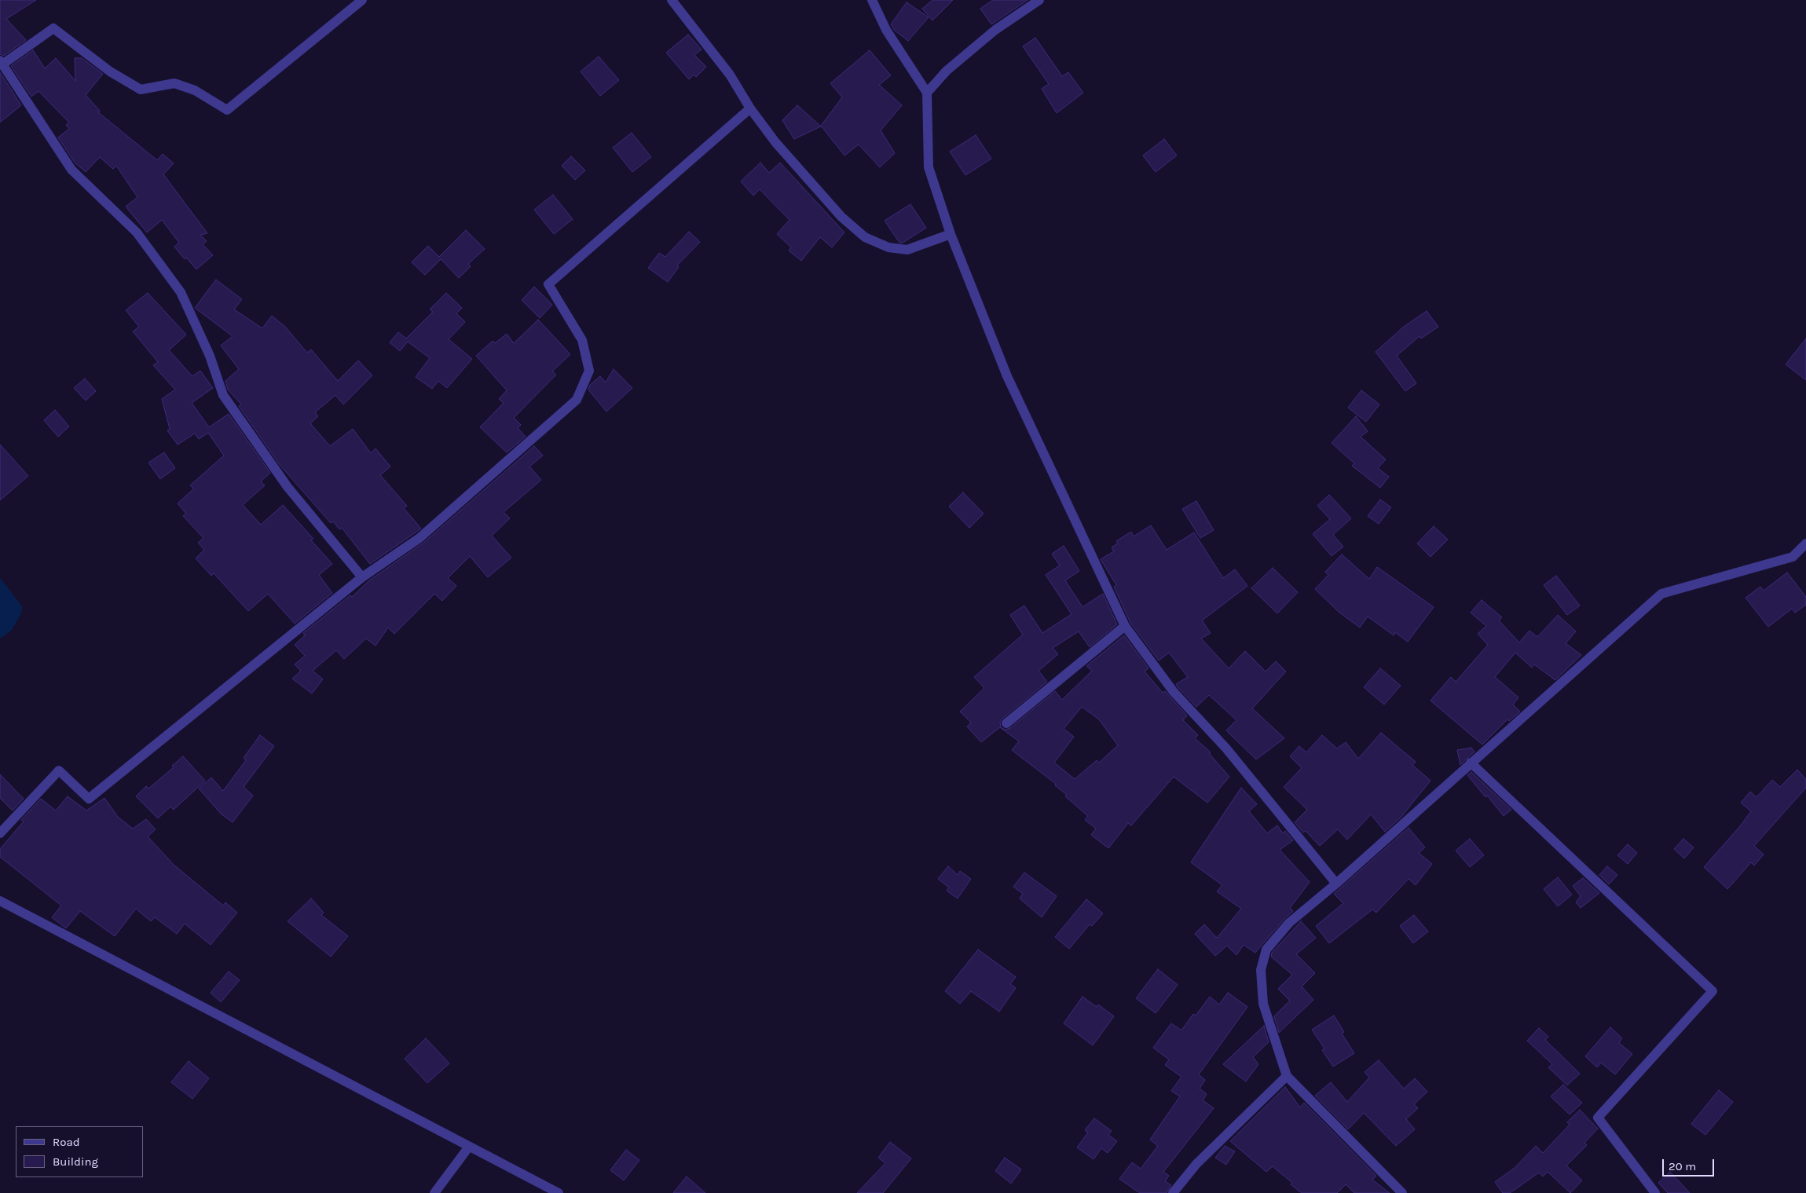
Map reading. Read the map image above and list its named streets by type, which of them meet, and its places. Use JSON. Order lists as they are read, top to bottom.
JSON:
{
  "legend": ["Road", "Building"],
  "scale_bar": "20 m"
}
